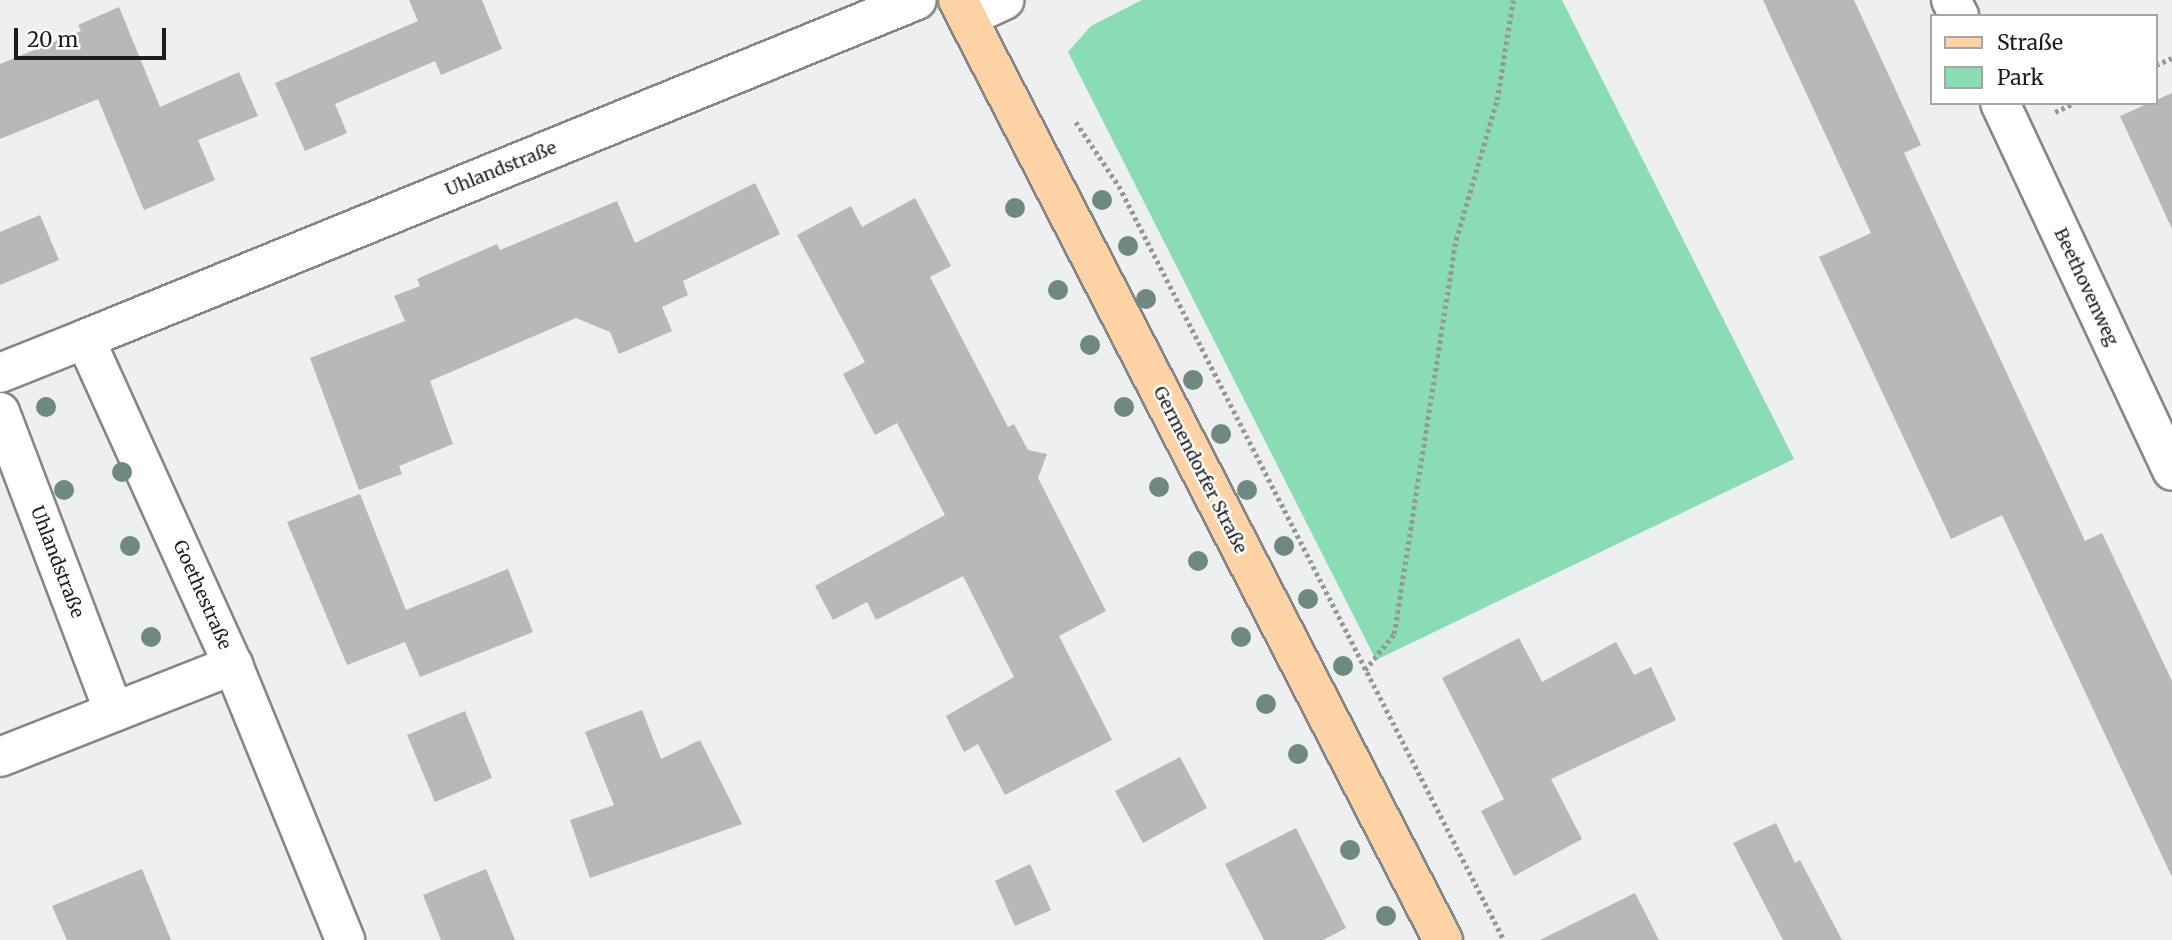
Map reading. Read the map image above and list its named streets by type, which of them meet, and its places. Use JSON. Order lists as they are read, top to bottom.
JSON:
{
  "streets": {
    "main road": ["Germendorfer Straße"],
    "street": ["Uhlandstraße", "Beethovenweg", "Goethestraße"]
  },
  "crossings": [
    ["Uhlandstraße", "Goethestraße"]
  ],
  "legend": ["Straße", "Park"],
  "scale_bar": "20 m"
}
